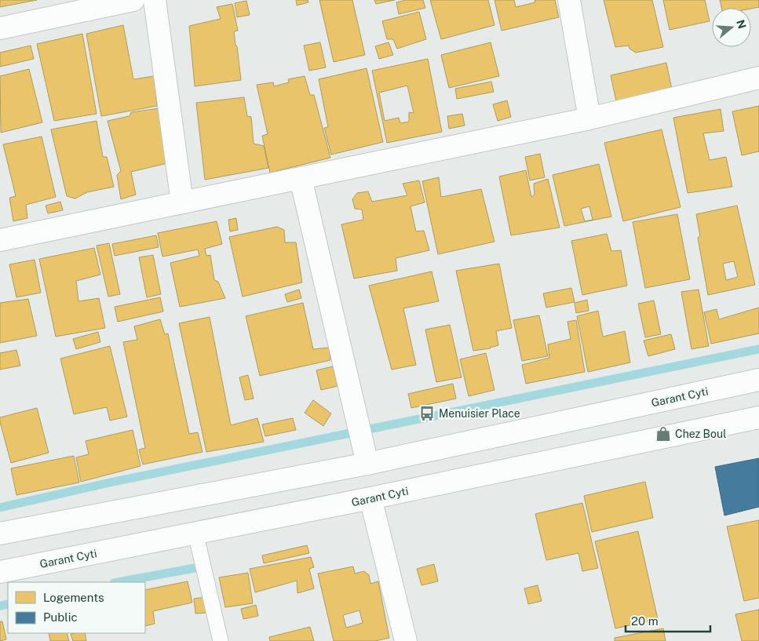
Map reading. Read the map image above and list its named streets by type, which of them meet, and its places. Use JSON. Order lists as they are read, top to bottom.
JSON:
{
  "streets": {
    "street": ["Garant Cyti"]
  },
  "places": {
    "bus stop": ["Menuisier Place"],
    "shop": ["Chez Boul"]
  },
  "legend": ["Logements", "Public"],
  "scale_bar": "20 m",
  "north": "right"
}
